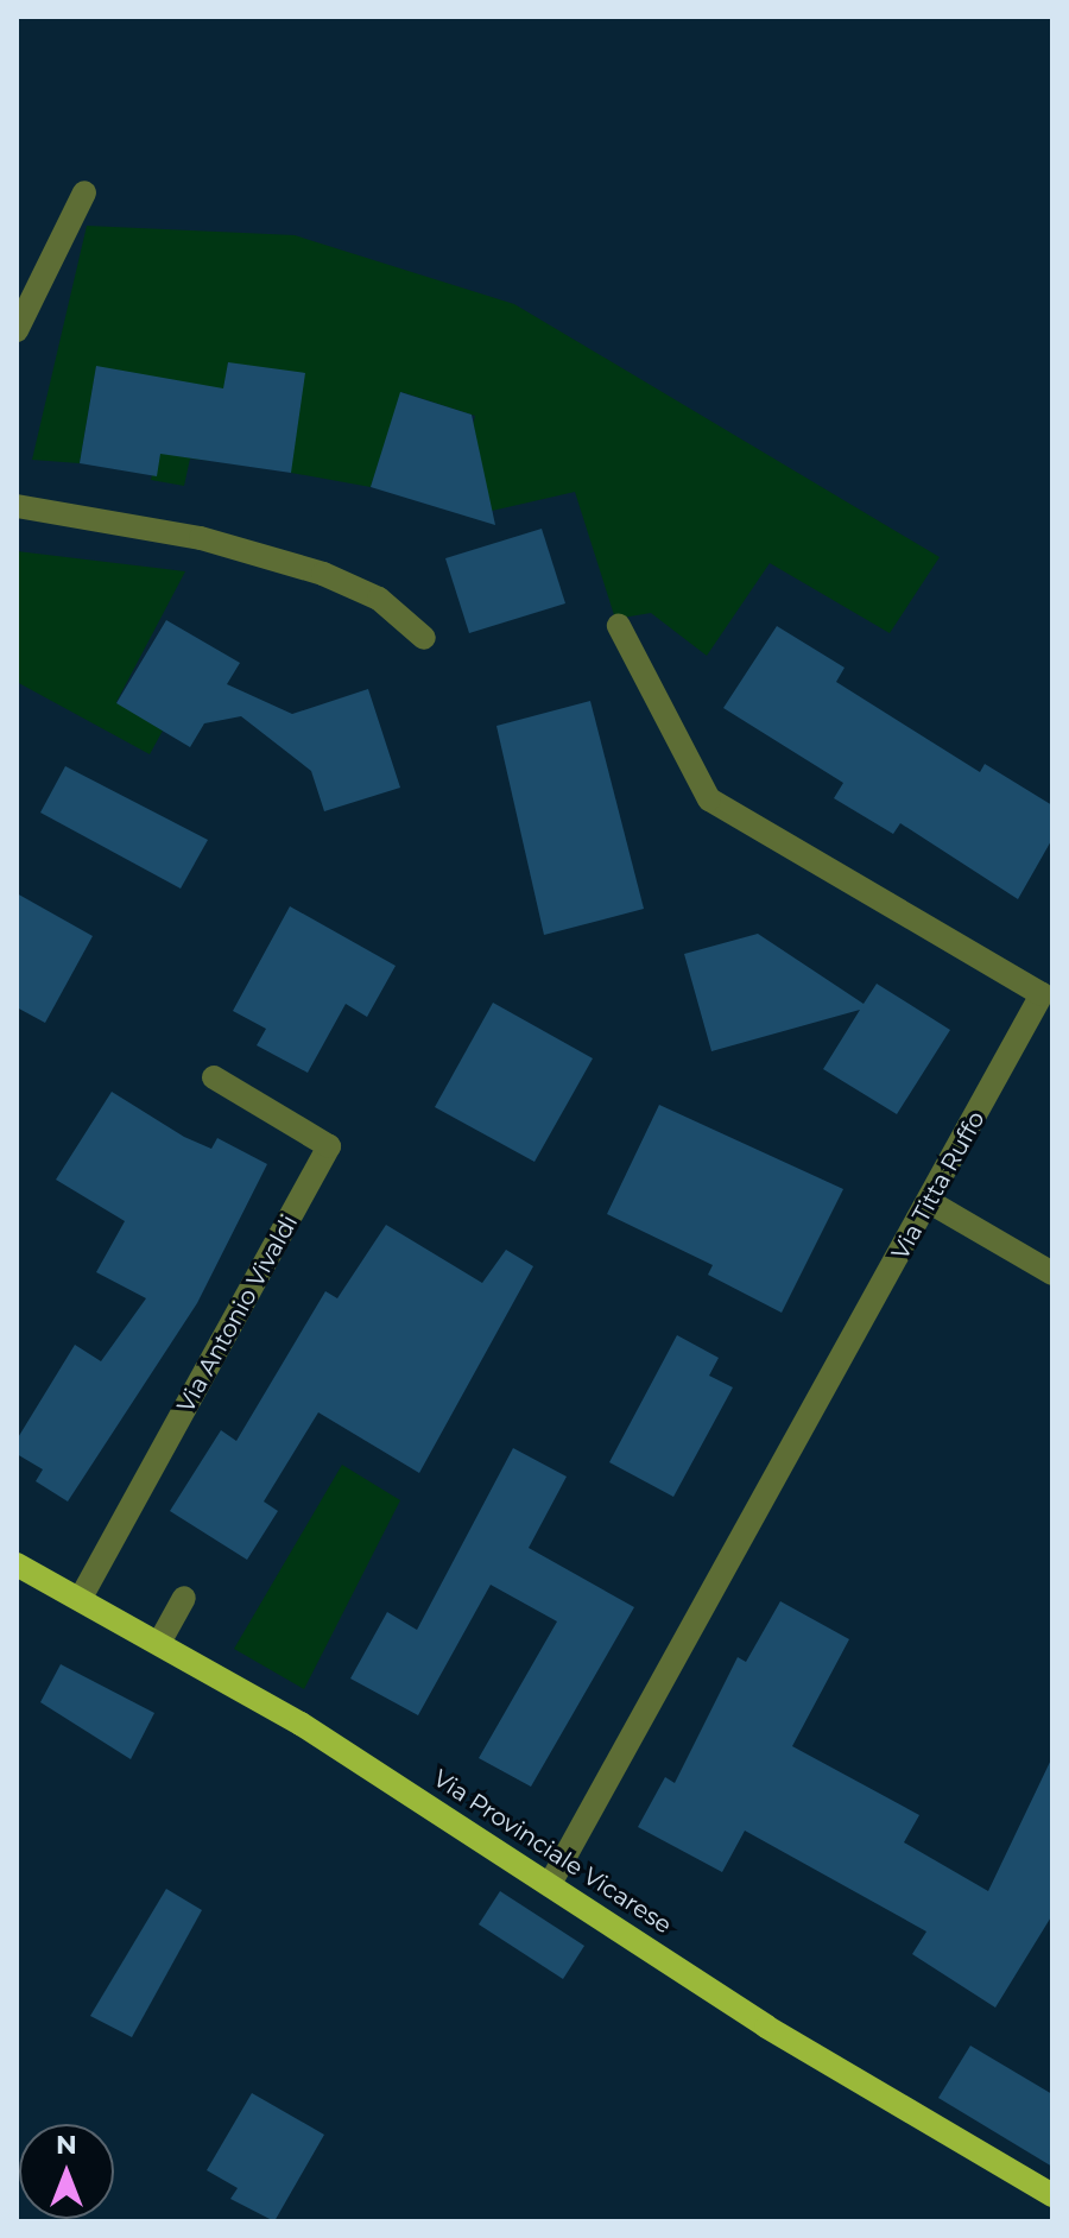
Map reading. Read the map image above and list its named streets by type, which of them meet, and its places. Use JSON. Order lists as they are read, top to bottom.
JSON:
{
  "streets": {
    "main road": ["Via Provinciale Vicarese"],
    "street": ["Via Titta Ruffo", "Via Antonio Vivaldi"]
  },
  "crossings": [
    ["Via Titta Ruffo", "Via Provinciale Vicarese"],
    ["Via Antonio Vivaldi", "Via Provinciale Vicarese"]
  ],
  "north": "top"
}
